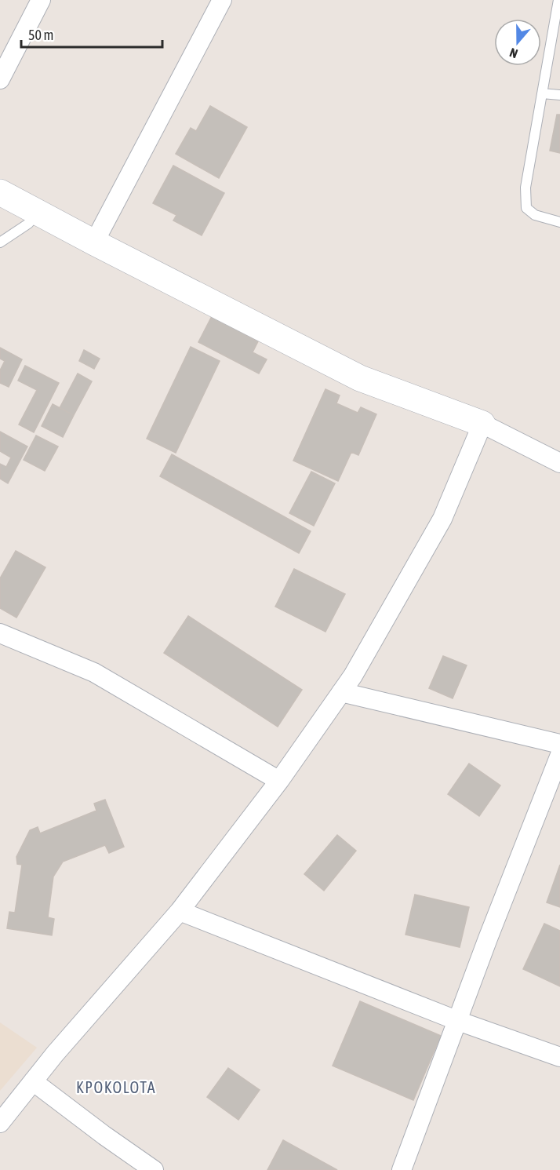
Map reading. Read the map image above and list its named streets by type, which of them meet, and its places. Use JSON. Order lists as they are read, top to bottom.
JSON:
{
  "districts": ["KPOKOLOTA"],
  "scale_bar": "50 m",
  "north": "bottom"
}
